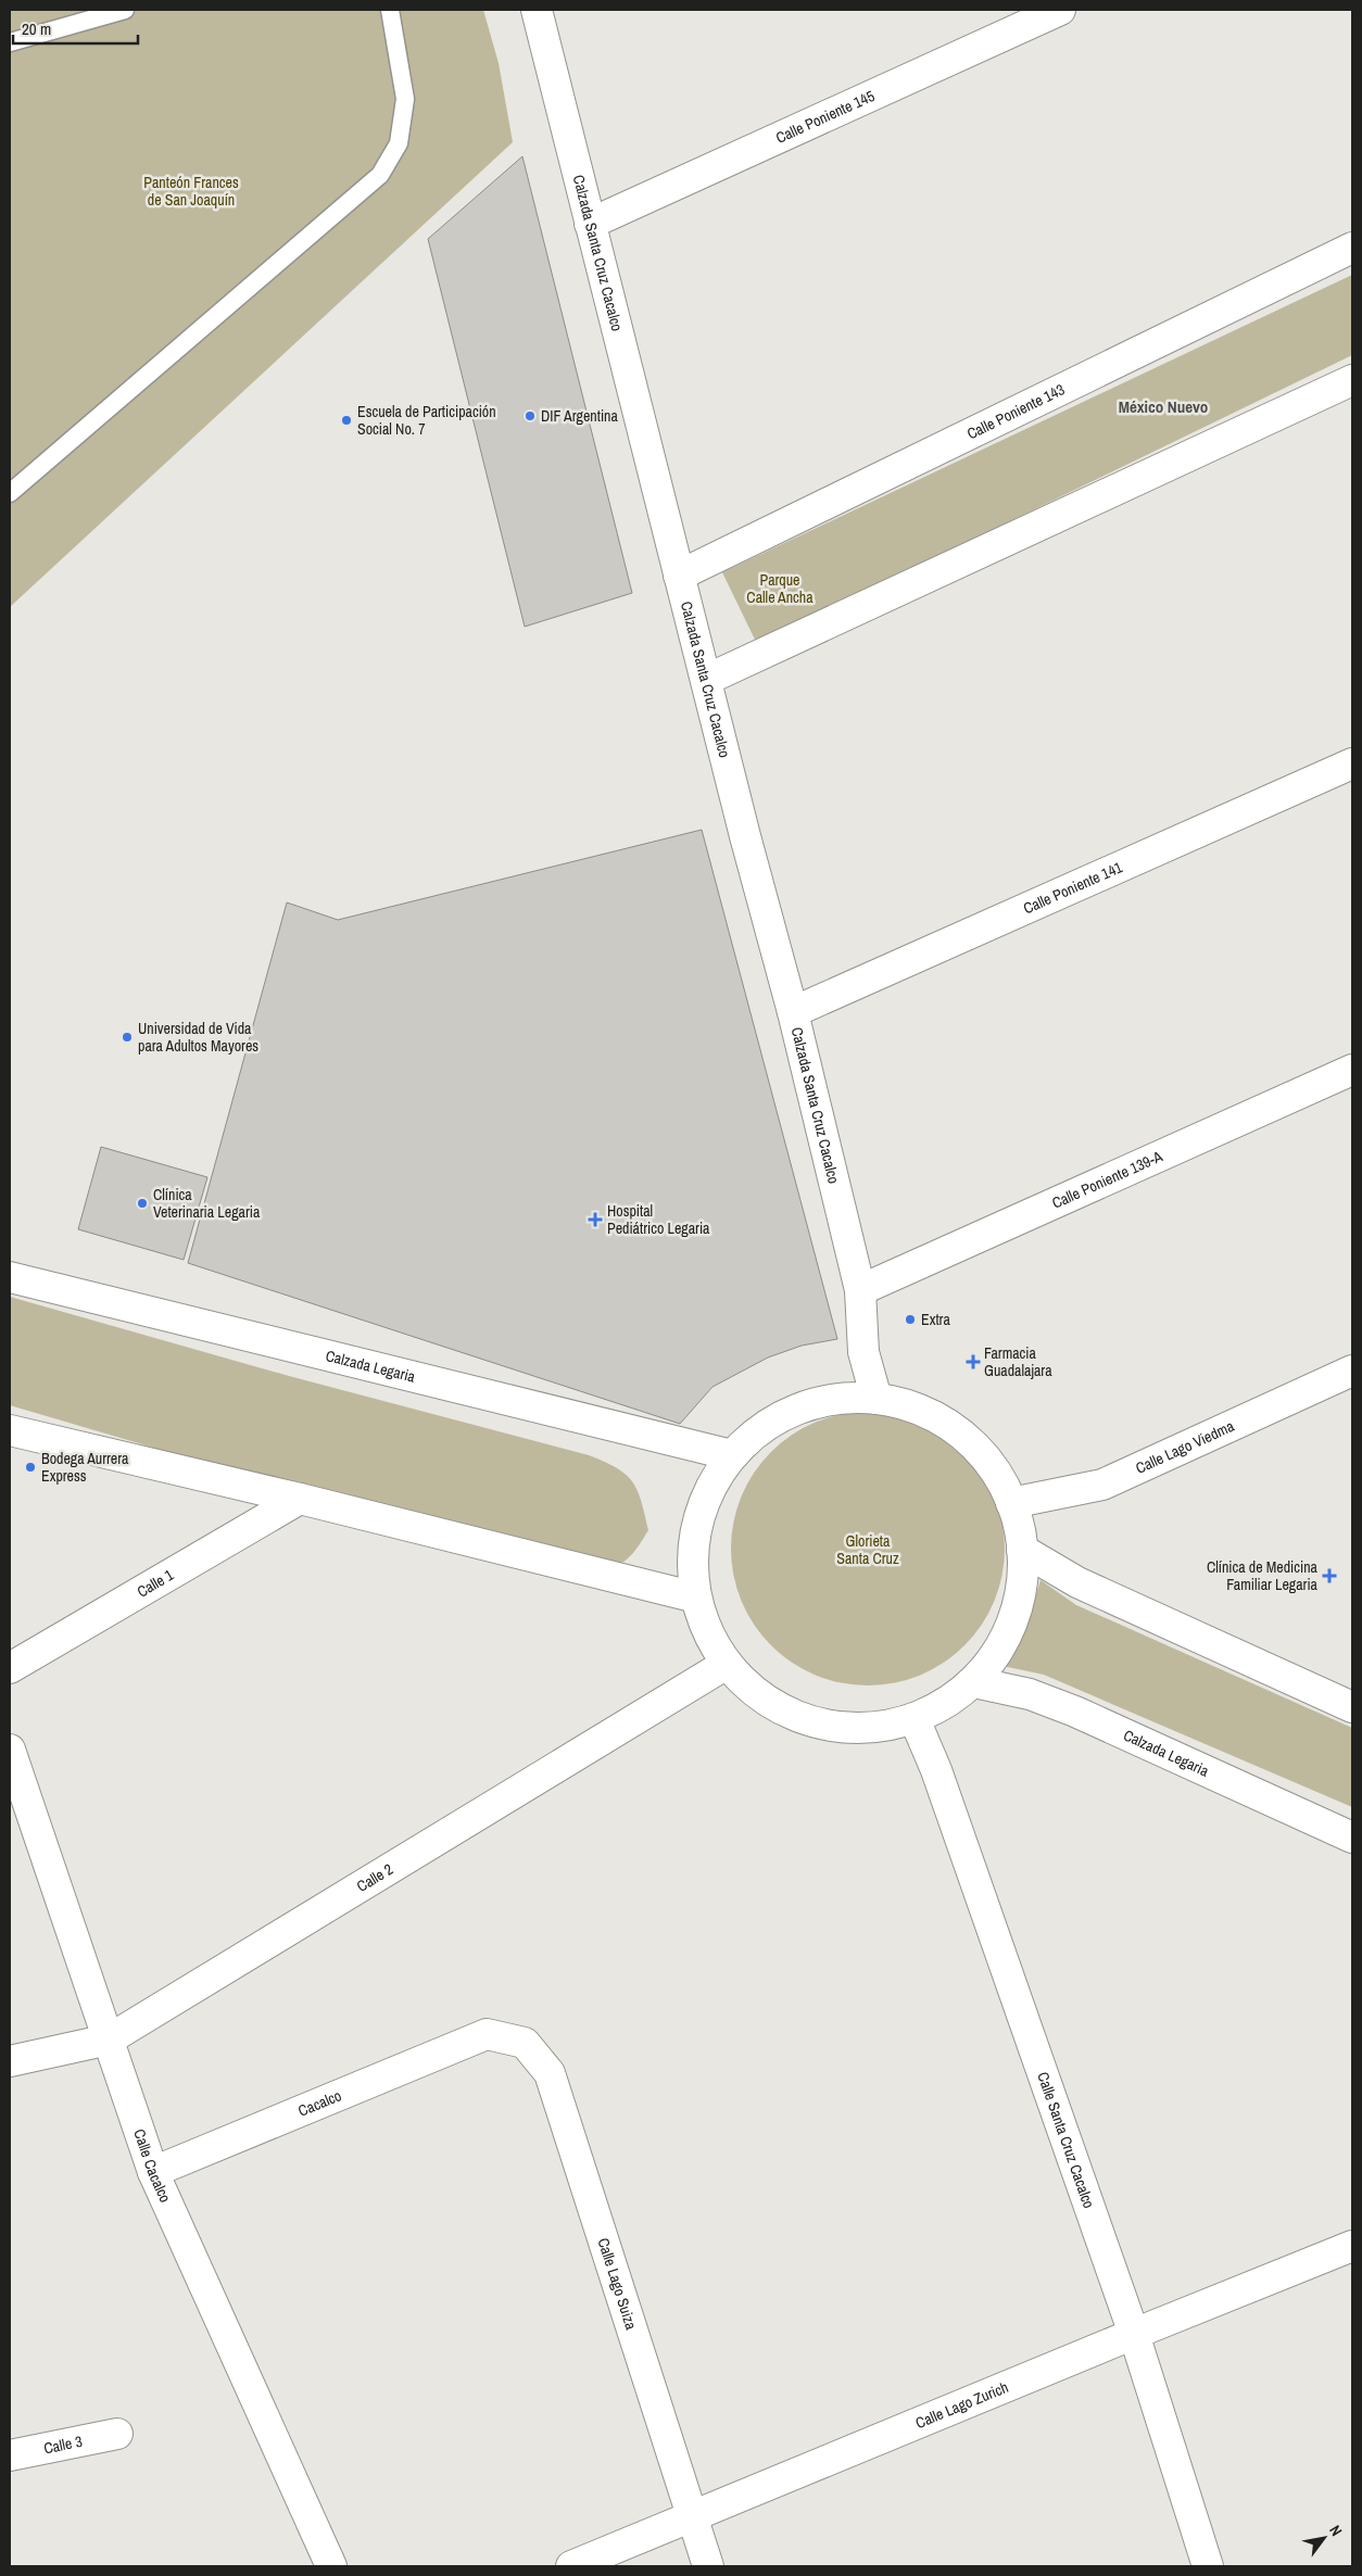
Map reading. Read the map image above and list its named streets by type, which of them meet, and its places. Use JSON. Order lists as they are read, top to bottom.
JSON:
{
  "streets": {
    "street": [
      "Calle Poniente 145",
      "Calzada Santa Cruz Cacalco",
      "Calle Poniente 143",
      "Calle Poniente 141",
      "Calle Poniente 139-A",
      "Calzada Legaria",
      "Calle Lago Viedma",
      "Calle 1",
      "Calle 2",
      "Cacalco",
      "Calle Santa Cruz Cacalco",
      "Calle Cacalco",
      "Calle Lago Suiza",
      "Calle Lago Zurich",
      "Calle 3"
    ]
  },
  "crossings": [
    ["Calle Poniente 145", "Calzada Santa Cruz Cacalco"],
    ["Calzada Santa Cruz Cacalco", "Calle Poniente 143"],
    ["Calzada Santa Cruz Cacalco", "Calle Poniente 141"],
    ["Calzada Santa Cruz Cacalco", "Calle Poniente 139-A"],
    ["Calle 2", "Calle Cacalco"],
    ["Cacalco", "Calle Cacalco"],
    ["Cacalco", "Calle Lago Suiza"],
    ["Calle Santa Cruz Cacalco", "Calle Lago Zurich"],
    ["Calle Lago Suiza", "Calle Lago Zurich"]
  ],
  "districts": ["México Nuevo"],
  "parks": ["Panteón Frances de San Joaquín", "Parque Calle Ancha", "Glorieta Santa Cruz"],
  "places": {
    "other": [
      "DIF Argentina",
      "Escuela de Participación Social No. 7",
      "Universidad de Vida para Adultos Mayores",
      "Clínica Veterinaria Legaria",
      "Extra",
      "Bodega Aurrera Express"
    ],
    "health": ["Hospital Pediátrico Legaria", "Farmacia Guadalajara", "Clínica de Medicina Familiar Legaria"]
  },
  "scale_bar": "20 m",
  "north": "top right"
}
